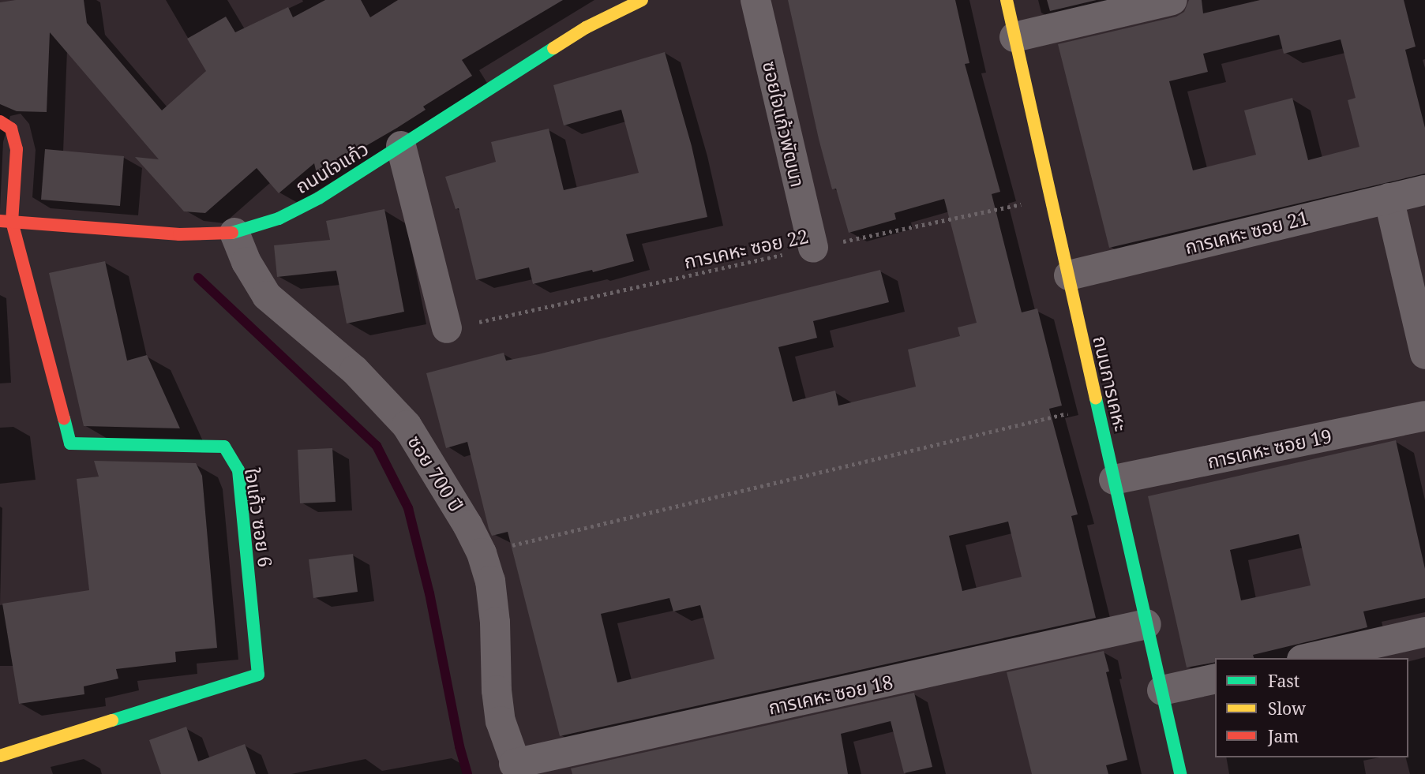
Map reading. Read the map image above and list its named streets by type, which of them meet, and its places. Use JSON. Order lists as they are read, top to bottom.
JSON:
{
  "streets": {
    "street": [
      "ซอยใจแก้วพัฒนา",
      "ถนนใจแก้ว",
      "การเคหะ ซอย 21",
      "ถนนการเคหะ",
      "การเคหะ ซอย 19",
      "ซอย 700 ปี",
      "ใจแก้ว ซอย 6",
      "การเคหะ ซอย 18"
    ],
    "path": ["การเคหะ ซอย 22"]
  },
  "crossings": [
    ["ซอยใจแก้วพัฒนา", "การเคหะ ซอย 22"],
    ["ถนนใจแก้ว", "ซอย 700 ปี"],
    ["ถนนใจแก้ว", "ใจแก้ว ซอย 6"],
    ["การเคหะ ซอย 21", "ถนนการเคหะ"],
    ["การเคหะ ซอย 22", "ถนนการเคหะ"],
    ["ถนนการเคหะ", "การเคหะ ซอย 19"],
    ["ถนนการเคหะ", "การเคหะ ซอย 18"],
    ["ซอย 700 ปี", "การเคหะ ซอย 18"]
  ],
  "legend": ["Fast", "Slow", "Jam"]
}
